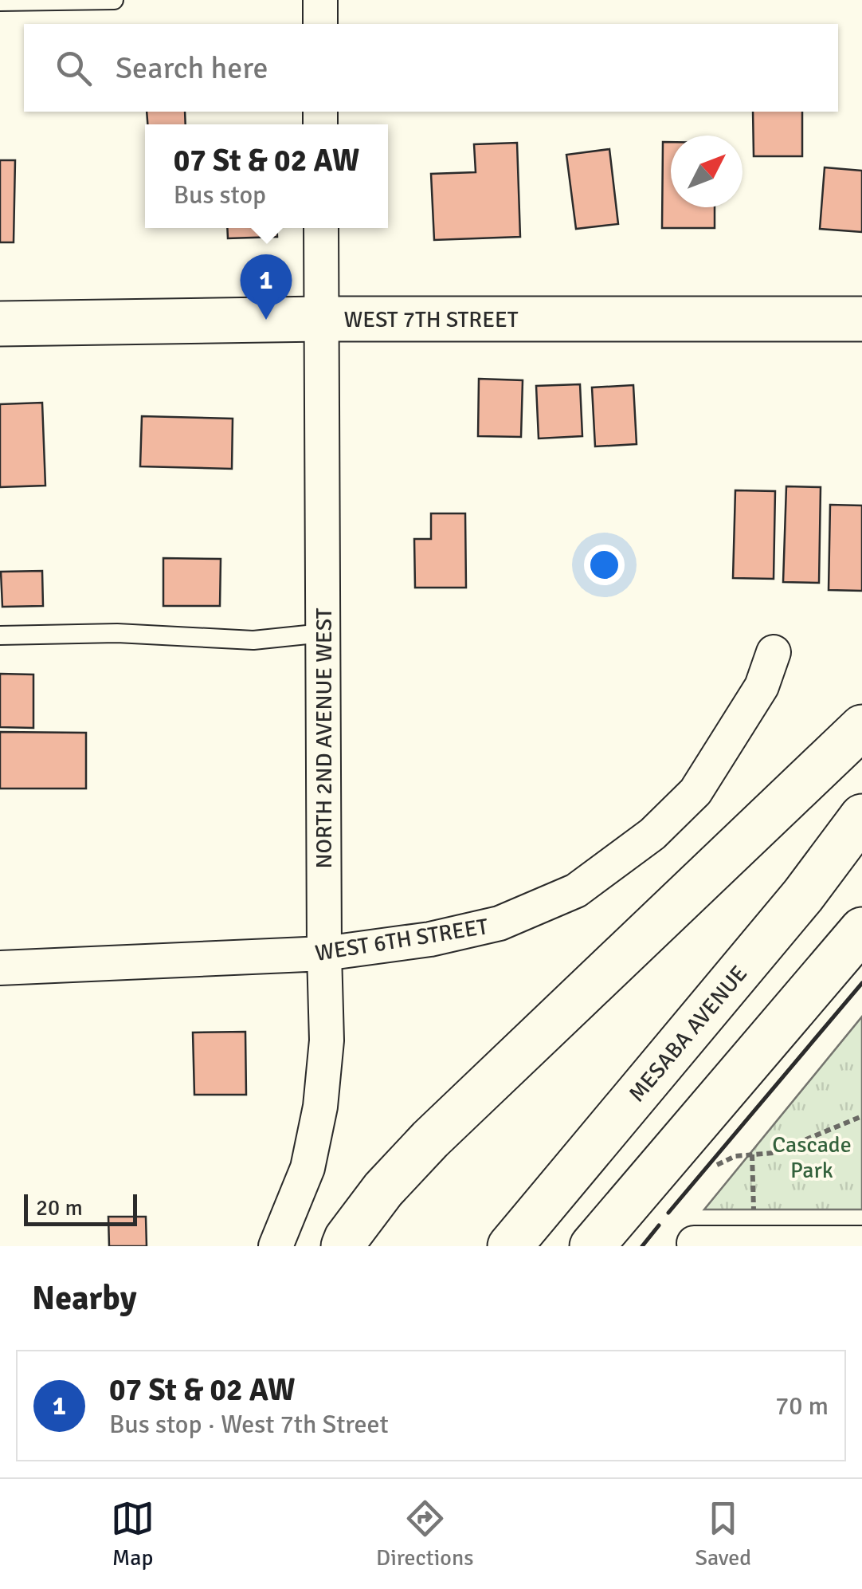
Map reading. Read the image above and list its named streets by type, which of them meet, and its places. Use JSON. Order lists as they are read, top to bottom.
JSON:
{
  "streets": {
    "main road": ["WEST 7TH STREET", "MESABA AVENUE"],
    "street": ["NORTH 2ND AVENUE WEST", "WEST 6TH STREET"]
  },
  "crossings": [
    ["WEST 7TH STREET", "NORTH 2ND AVENUE WEST"],
    ["NORTH 2ND AVENUE WEST", "WEST 6TH STREET"]
  ],
  "parks": ["Cascade Park"],
  "scale_bar": "20 m",
  "north": "top right",
  "page": {
    "search": "Search here",
    "popup": ["07 St & 02 AW", "Bus stop"],
    "pins": "1",
    "scale": "20 m",
    "heading": "Nearby",
    "list": [
      {
        "mark": "1",
        "name": "07 St & 02 AW",
        "note": "Bus stop · West 7th Street",
        "value": "70 m"
      }
    ],
    "nav": ["Map", "Directions", "Saved"]
  }
}
